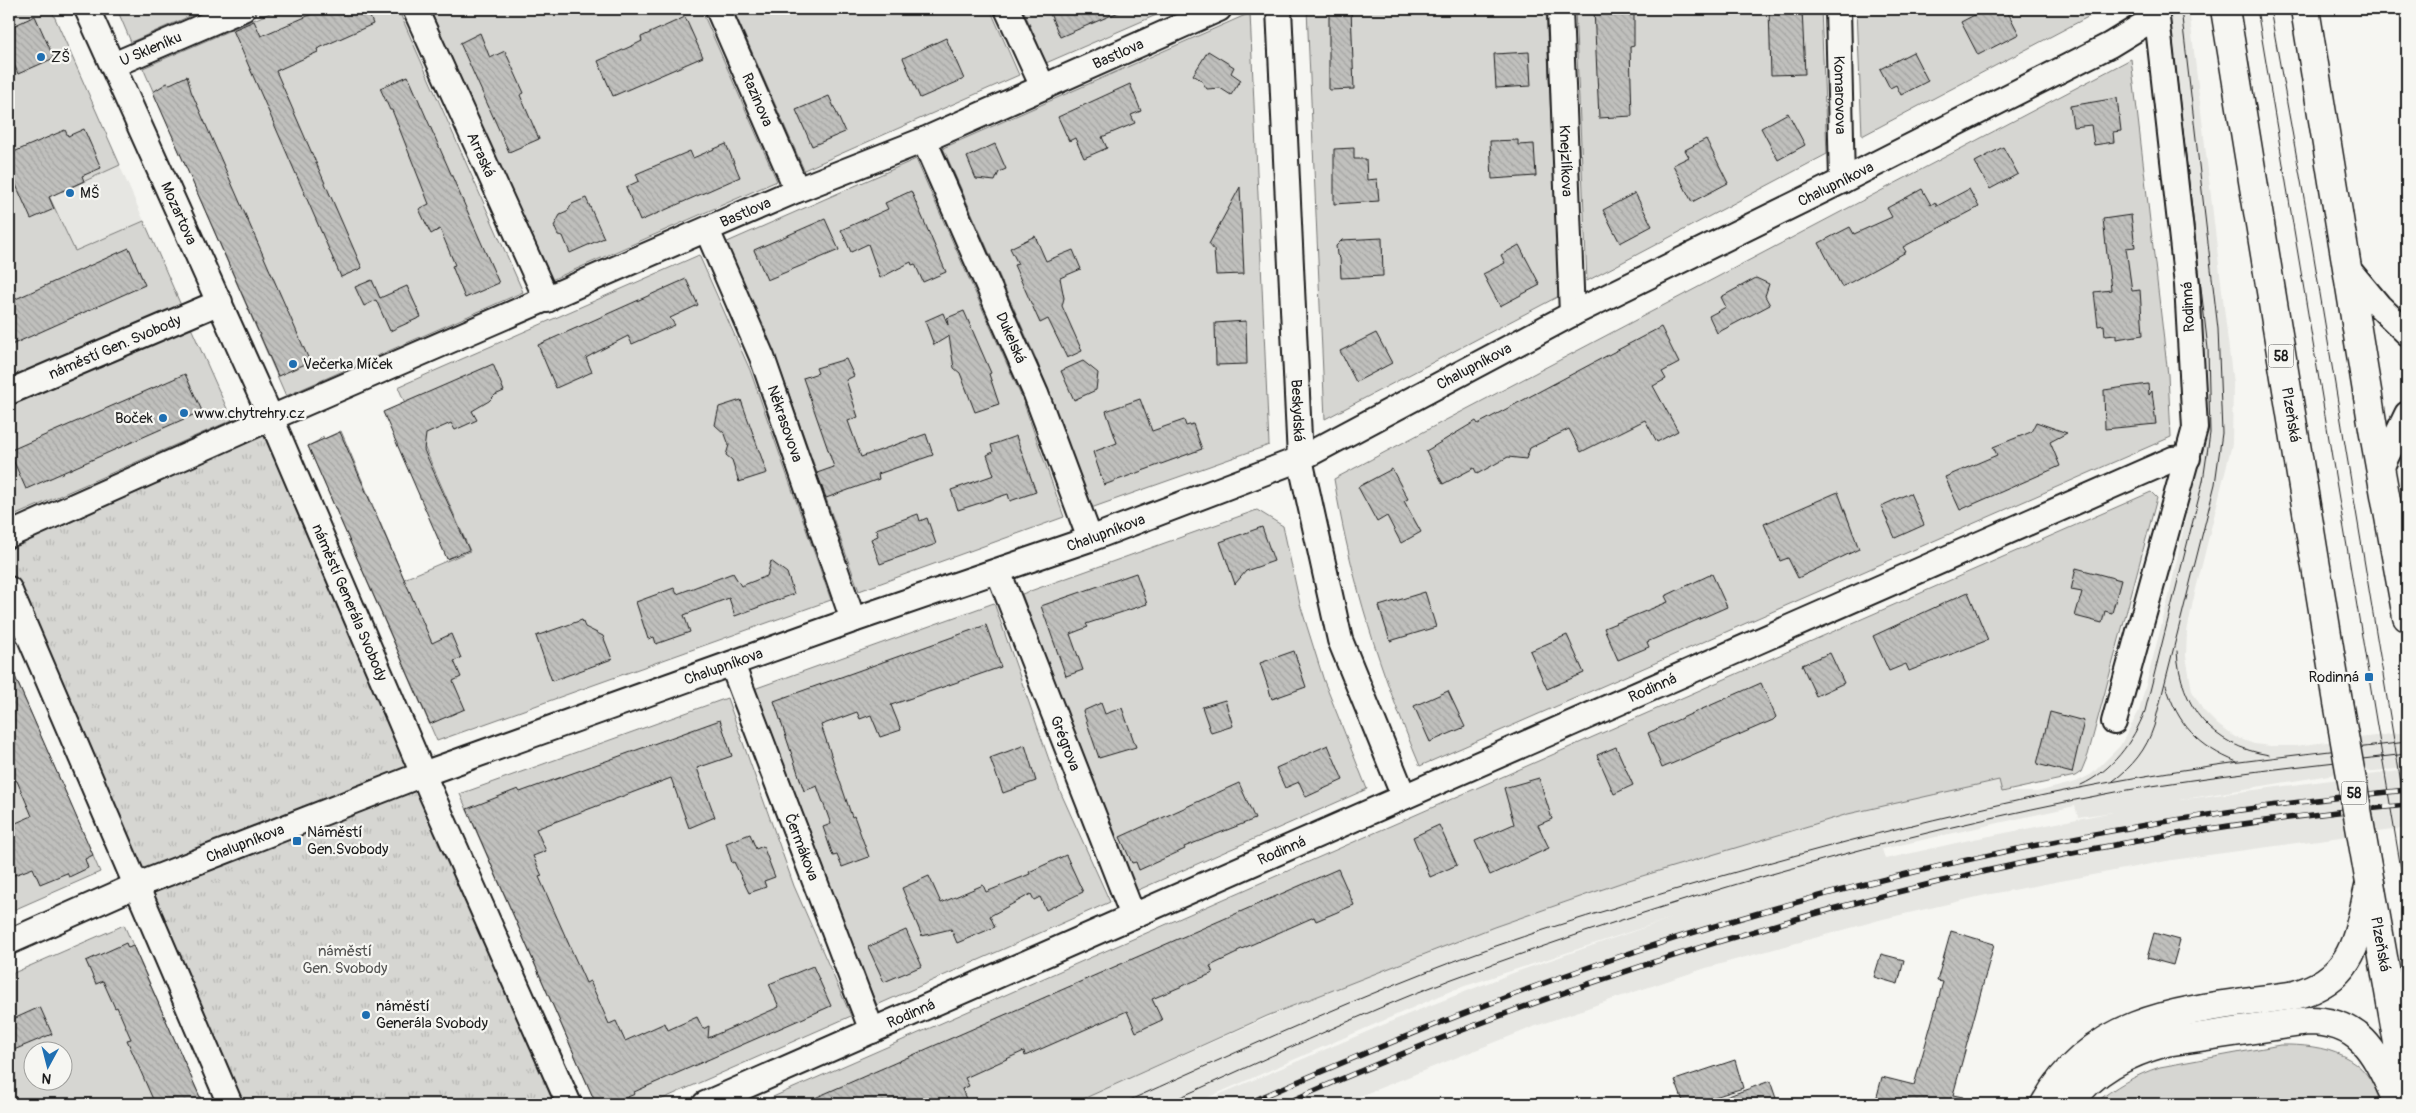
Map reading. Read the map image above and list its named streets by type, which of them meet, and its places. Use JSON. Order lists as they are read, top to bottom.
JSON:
{
  "streets": {
    "main road": ["58", "Plzeňská"],
    "street": [
      "U Skleníku",
      "Bastlova",
      "Komarovova",
      "Razinova",
      "Arraská",
      "Knejzlíkova",
      "Chalupníkova",
      "Mozartova",
      "Rodinná",
      "Dukelská",
      "náměstí Gen. Svobody",
      "Beskydská",
      "Někrasovova",
      "náměstí Generála Svobody",
      "Grégrova",
      "Čermákova"
    ]
  },
  "crossings": [
    ["U Skleníku", "Mozartova"],
    ["Bastlova", "Razinova"],
    ["Bastlova", "Arraská"],
    ["Bastlova", "Mozartova"],
    ["Bastlova", "Dukelská"],
    ["Bastlova", "Někrasovova"],
    ["Bastlova", "náměstí Generála Svobody"],
    ["Komarovova", "Chalupníkova"],
    ["Knejzlíkova", "Chalupníkova"],
    ["Chalupníkova", "Rodinná"],
    ["Chalupníkova", "Dukelská"],
    ["Chalupníkova", "Beskydská"],
    ["Chalupníkova", "Někrasovova"],
    ["Chalupníkova", "náměstí Generála Svobody"],
    ["Chalupníkova", "Grégrova"],
    ["Chalupníkova", "Čermákova"],
    ["Mozartova", "náměstí Gen. Svobody"],
    ["Mozartova", "náměstí Generála Svobody"],
    ["Rodinná", "Beskydská"],
    ["Rodinná", "Grégrova"],
    ["Rodinná", "Čermákova"]
  ],
  "parks": ["náměstí Gen. Svobody"],
  "places": {
    "other": [
      "ZŠ",
      "MŠ",
      "Večerka Míček",
      "www.chytrehry.cz",
      "Boček",
      "náměstí Generála Svobody"
    ],
    "transit": ["Rodinná", "Náměstí Gen.Svobody"]
  },
  "north": "bottom"
}
